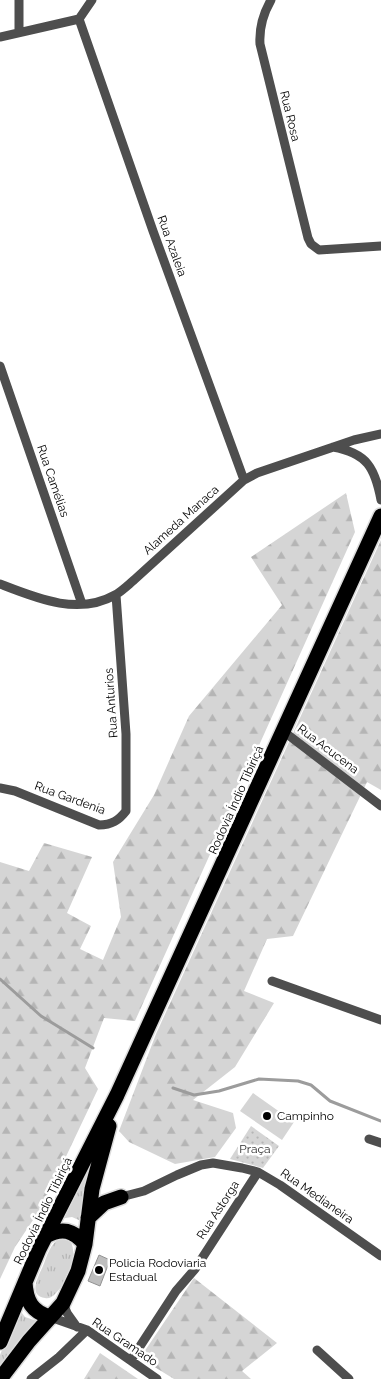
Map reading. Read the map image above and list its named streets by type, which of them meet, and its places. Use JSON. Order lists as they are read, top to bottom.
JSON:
{
  "streets": {
    "highway": ["Rodovia Índio Tibiriçá"],
    "street": [
      "Rua Rosa",
      "Rua Azaleia",
      "Rua Camélias",
      "Alameda Manaca",
      "Rua Anturios",
      "Rua Acucena",
      "Rua Gardenia",
      "Rua Medianeira",
      "Rua Astorga",
      "Rua Gramado"
    ]
  },
  "crossings": [
    ["Rua Azaleia", "Alameda Manaca"],
    ["Rua Camélias", "Alameda Manaca"],
    ["Alameda Manaca", "Rua Anturios"],
    ["Rua Anturios", "Rua Gardenia"],
    ["Rua Acucena", "Rodovia Índio Tibiriçá"],
    ["Rodovia Índio Tibiriçá", "Rua Gramado"],
    ["Rua Medianeira", "Rua Astorga"],
    ["Rua Astorga", "Rua Gramado"]
  ],
  "parks": ["Praça"],
  "places": ["Campinho", "Policia Rodoviaria Estadual"]
}
